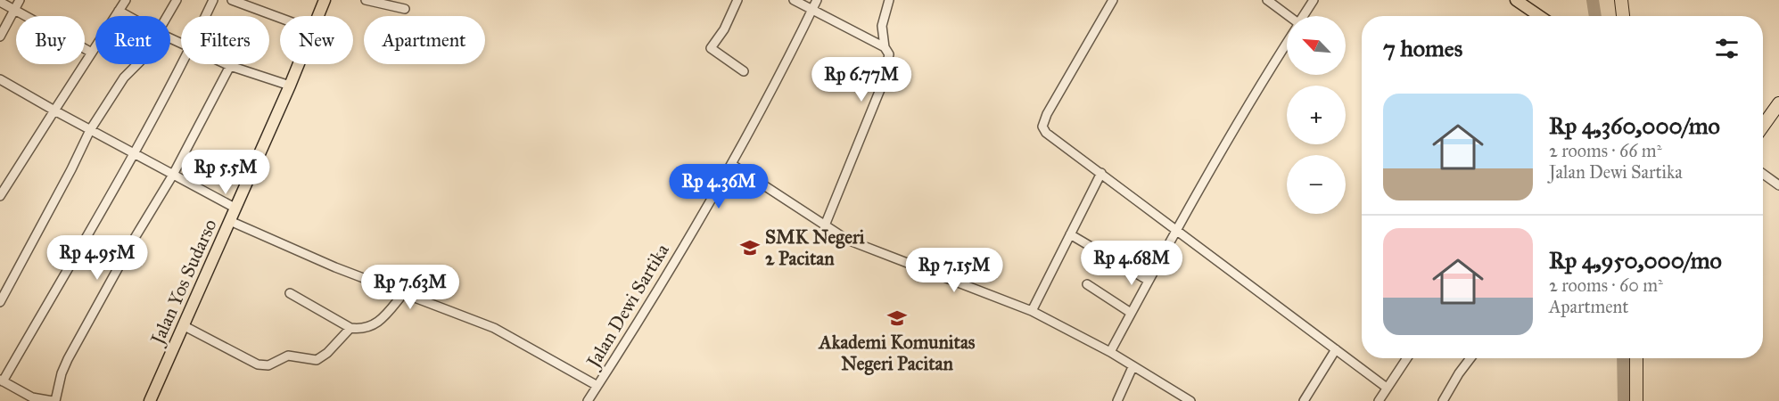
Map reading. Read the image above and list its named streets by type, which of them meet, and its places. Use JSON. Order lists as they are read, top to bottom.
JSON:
{
  "streets": {
    "main road": ["Jalan Yos Sudarso"],
    "street": ["Jalan Dewi Sartika"]
  },
  "places": {
    "school or university": ["SMK Negeri 2 Pacitan", "Akademi Komunitas Negeri Pacitan"]
  },
  "north": "top left",
  "page": {
    "map_buttons": ["+", "−"],
    "chip": [
      "Buy",
      "Rent",
      "Filters",
      "New",
      "Apartment"
    ],
    "heading": "7 homes",
    "price": [
      "Rp 6.77M",
      "Rp 5.5M",
      "Rp 4.36M",
      "Rp 4.95M",
      "Rp 4.68M",
      "Rp 7.15M",
      "Rp 7.63M"
    ],
    "list": [
      {
        "name": "Rp 4,360,000/mo",
        "note": "2 rooms · 66 m² · Jalan Dewi Sartika"
      },
      {
        "name": "Rp 4,950,000/mo",
        "note": "2 rooms · 60 m² · Apartment"
      }
    ]
  }
}
